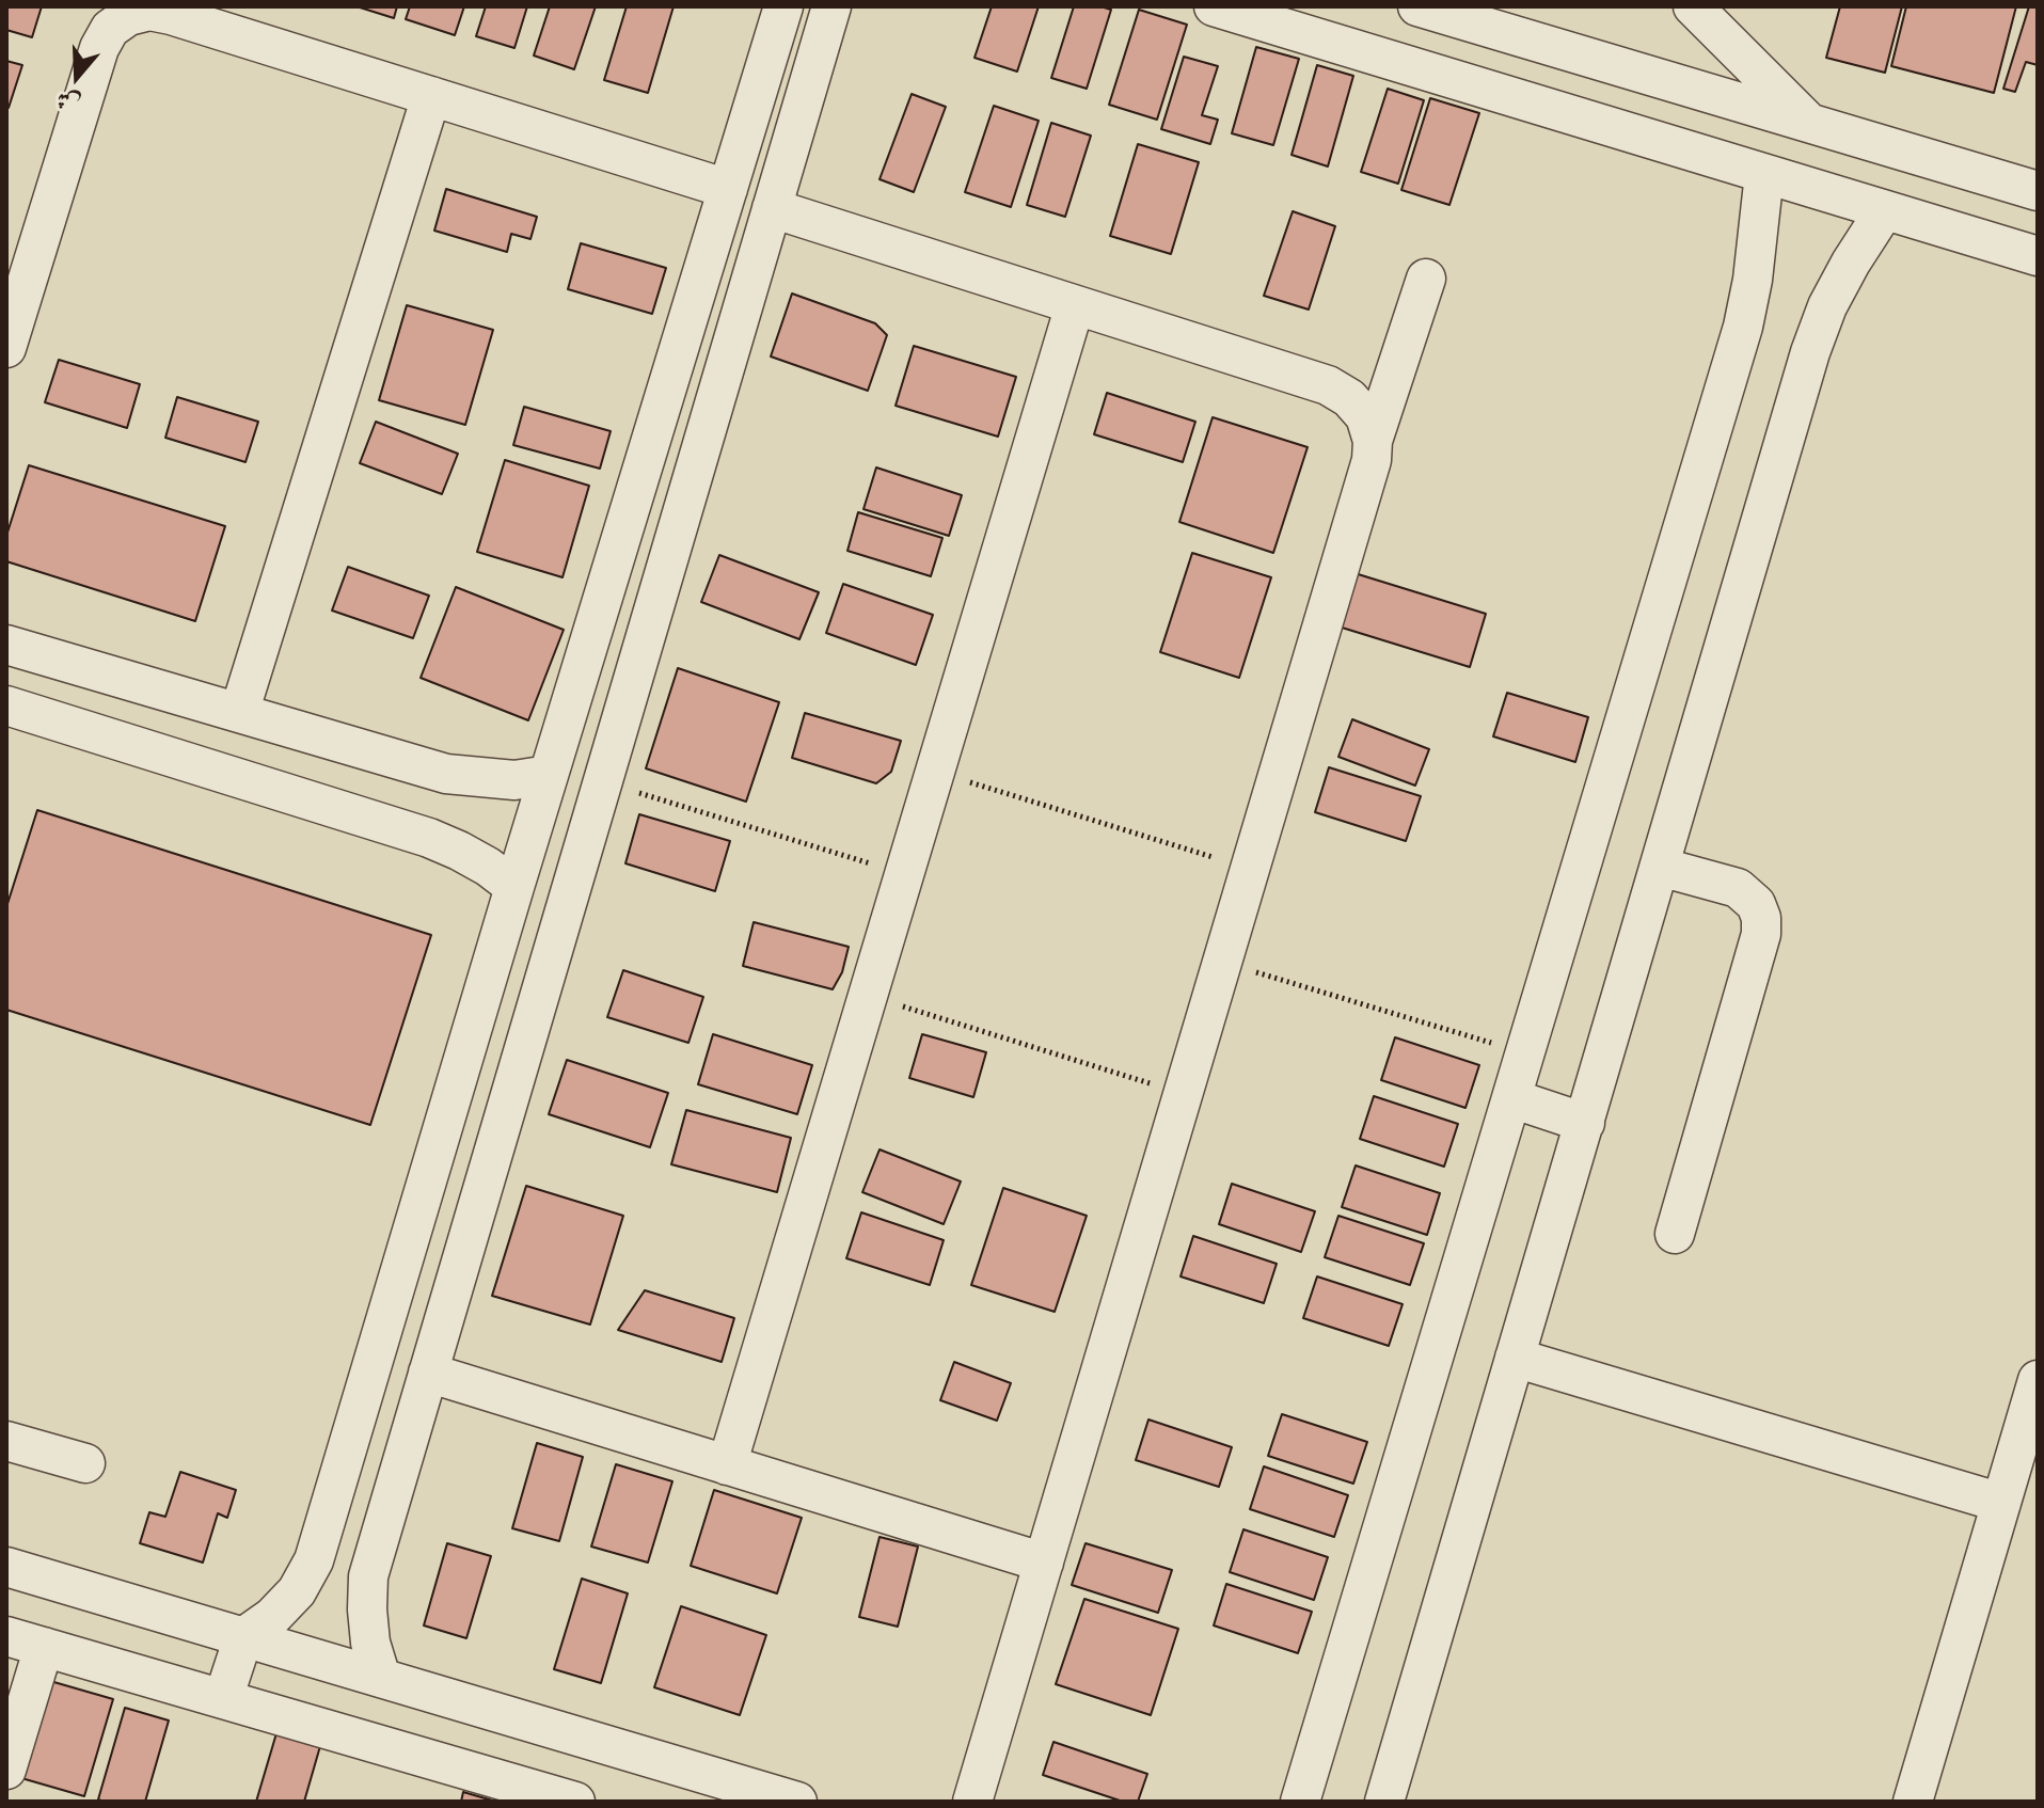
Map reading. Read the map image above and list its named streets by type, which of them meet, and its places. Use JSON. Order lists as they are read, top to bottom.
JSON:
{
  "north": "bottom"
}
